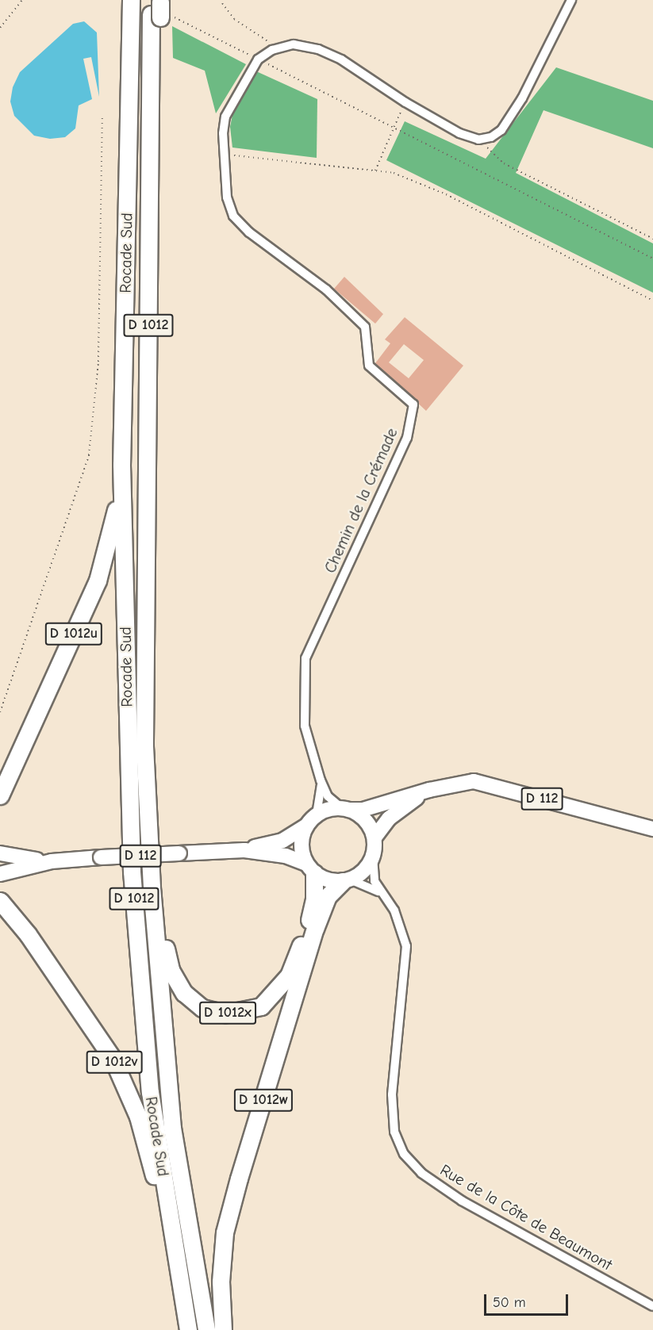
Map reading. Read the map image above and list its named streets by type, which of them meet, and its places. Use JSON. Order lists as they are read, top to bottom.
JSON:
{
  "streets": {
    "highway": [
      "Rocade Sud",
      "D 1012",
      "D 1012u",
      "D 1012x",
      "D 1012v",
      "D 1012w"
    ],
    "main road": ["D 112"],
    "street": ["Chemin de la Crémade", "Rue de la Côte de Beaumont"]
  },
  "crossings": [
    ["Rocade Sud", "D 1012u"],
    ["Rocade Sud", "D 1012x"],
    ["Rocade Sud", "D 1012v"],
    ["D 112", "D 1012x"],
    ["D 112", "D 1012w"],
    ["D 112", "Rue de la Côte de Beaumont"],
    ["D 1012x", "D 1012w"],
    ["D 1012x", "Rue de la Côte de Beaumont"],
    ["D 1012w", "Rue de la Côte de Beaumont"]
  ],
  "scale_bar": "50 m"
}
